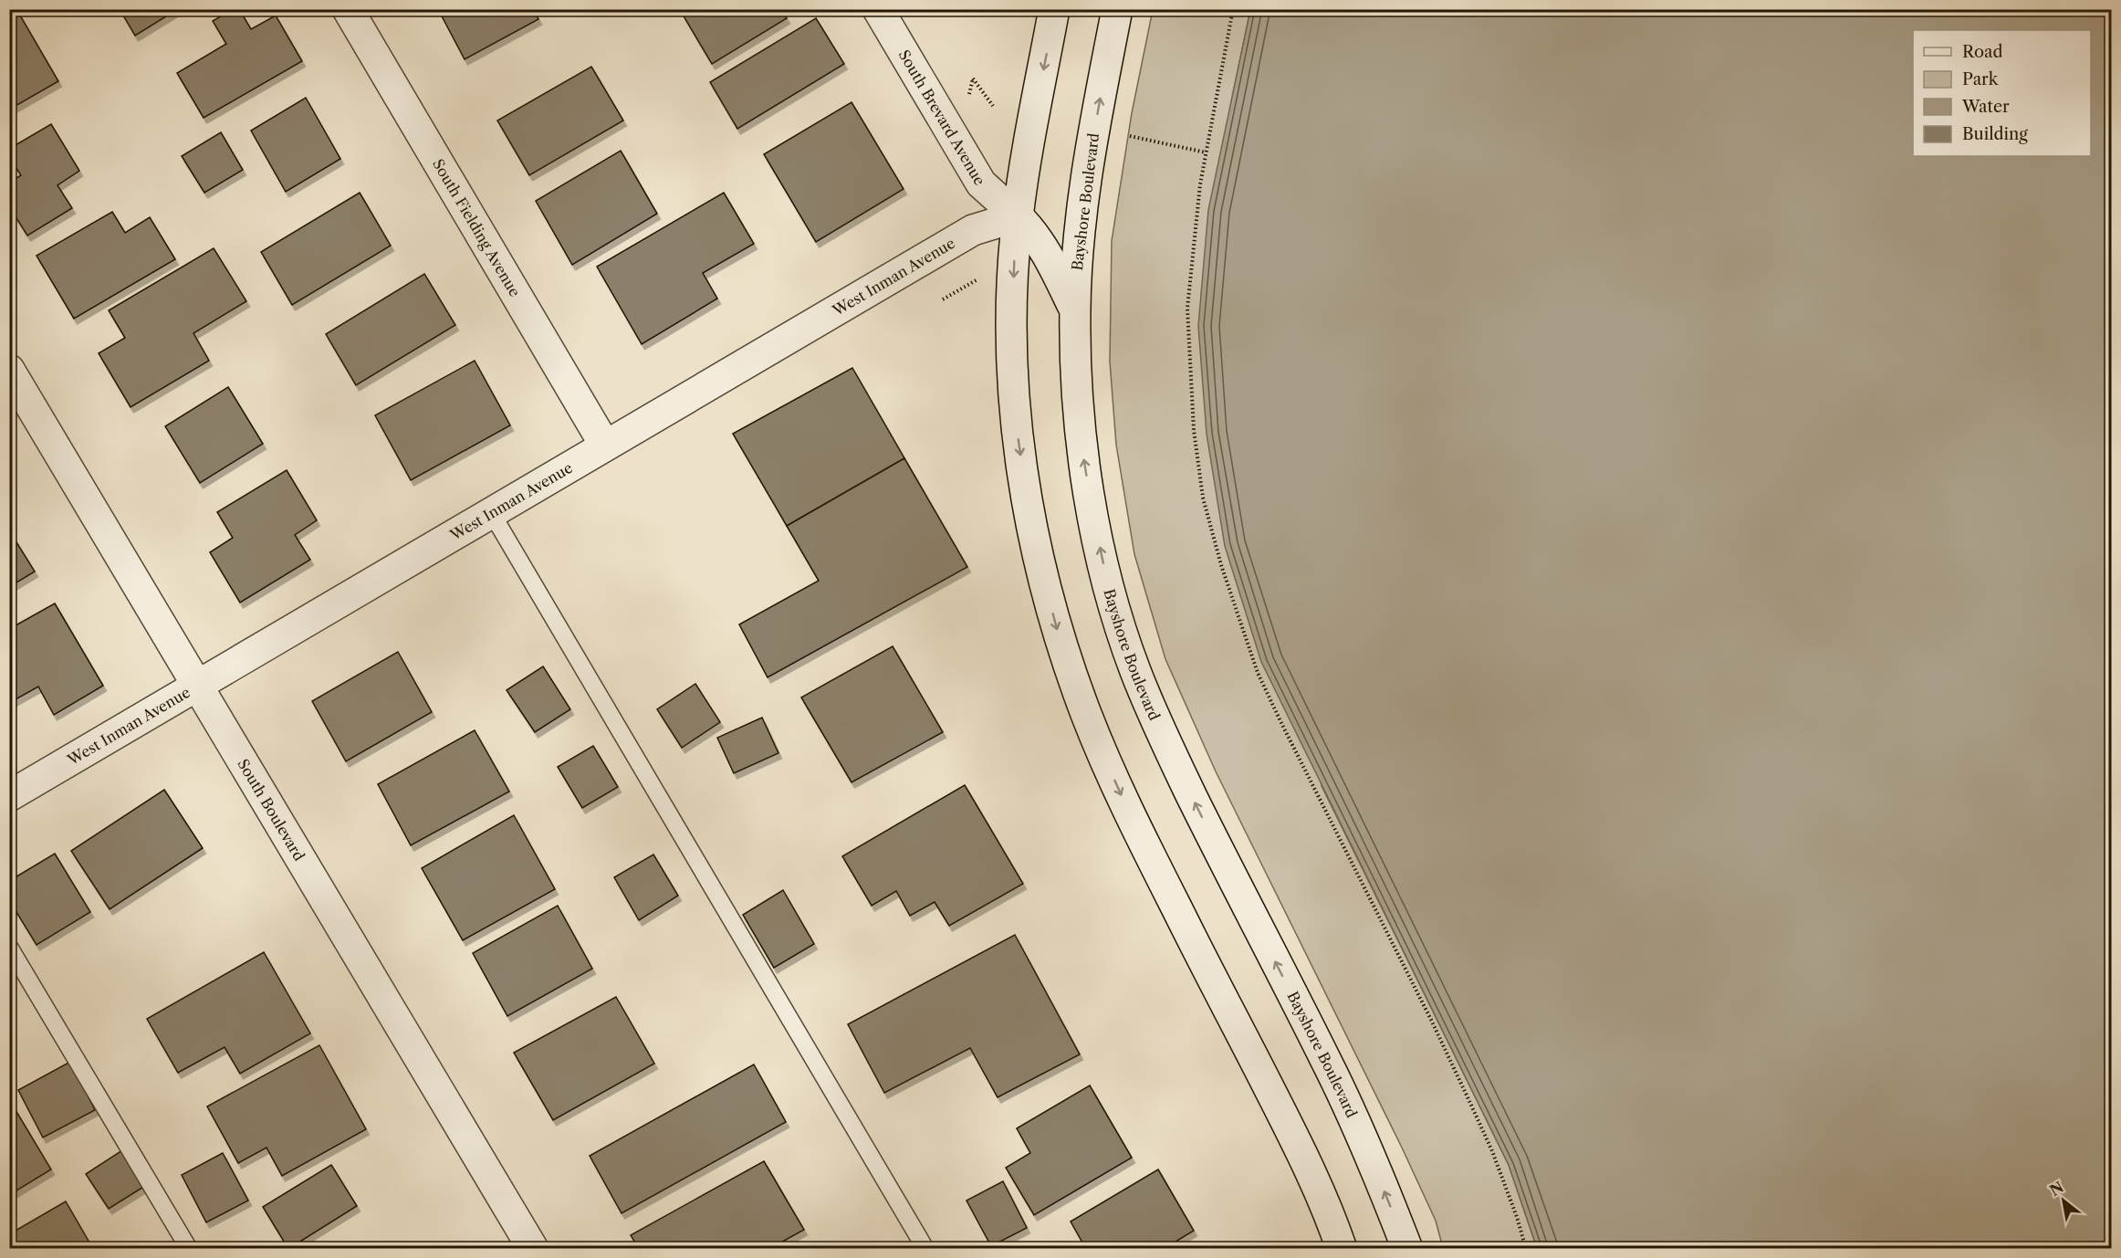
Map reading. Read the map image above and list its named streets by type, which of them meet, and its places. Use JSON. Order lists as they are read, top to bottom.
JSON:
{
  "streets": {
    "street": [
      "South Brevard Avenue",
      "Bayshore Boulevard",
      "South Fielding Avenue",
      "West Inman Avenue",
      "South Boulevard"
    ]
  },
  "crossings": [
    ["South Brevard Avenue", "Bayshore Boulevard"],
    ["South Brevard Avenue", "West Inman Avenue"],
    ["South Fielding Avenue", "West Inman Avenue"],
    ["West Inman Avenue", "South Boulevard"]
  ],
  "legend": [
    "Road",
    "Park",
    "Water",
    "Building"
  ],
  "north": "top left"
}
